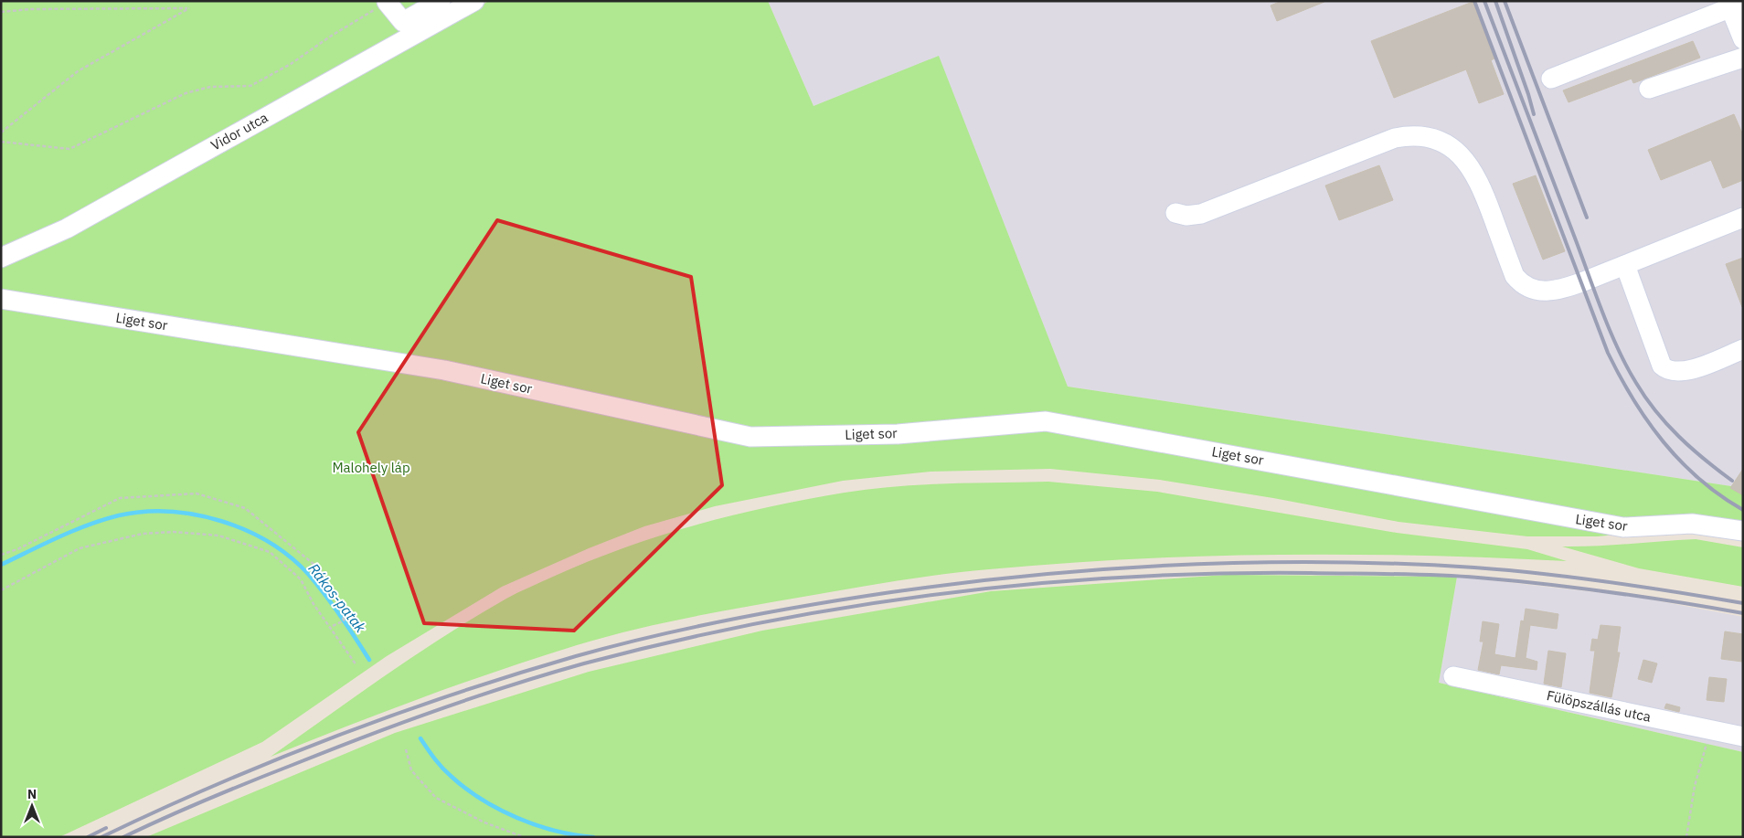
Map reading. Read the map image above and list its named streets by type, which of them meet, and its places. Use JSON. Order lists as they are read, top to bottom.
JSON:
{
  "streets": {
    "street": ["Vidor utca", "Liget sor", "Fülöpszállás utca"]
  },
  "water": ["Rákos-patak"],
  "parks": ["Malohely láp"],
  "north": "top"
}
